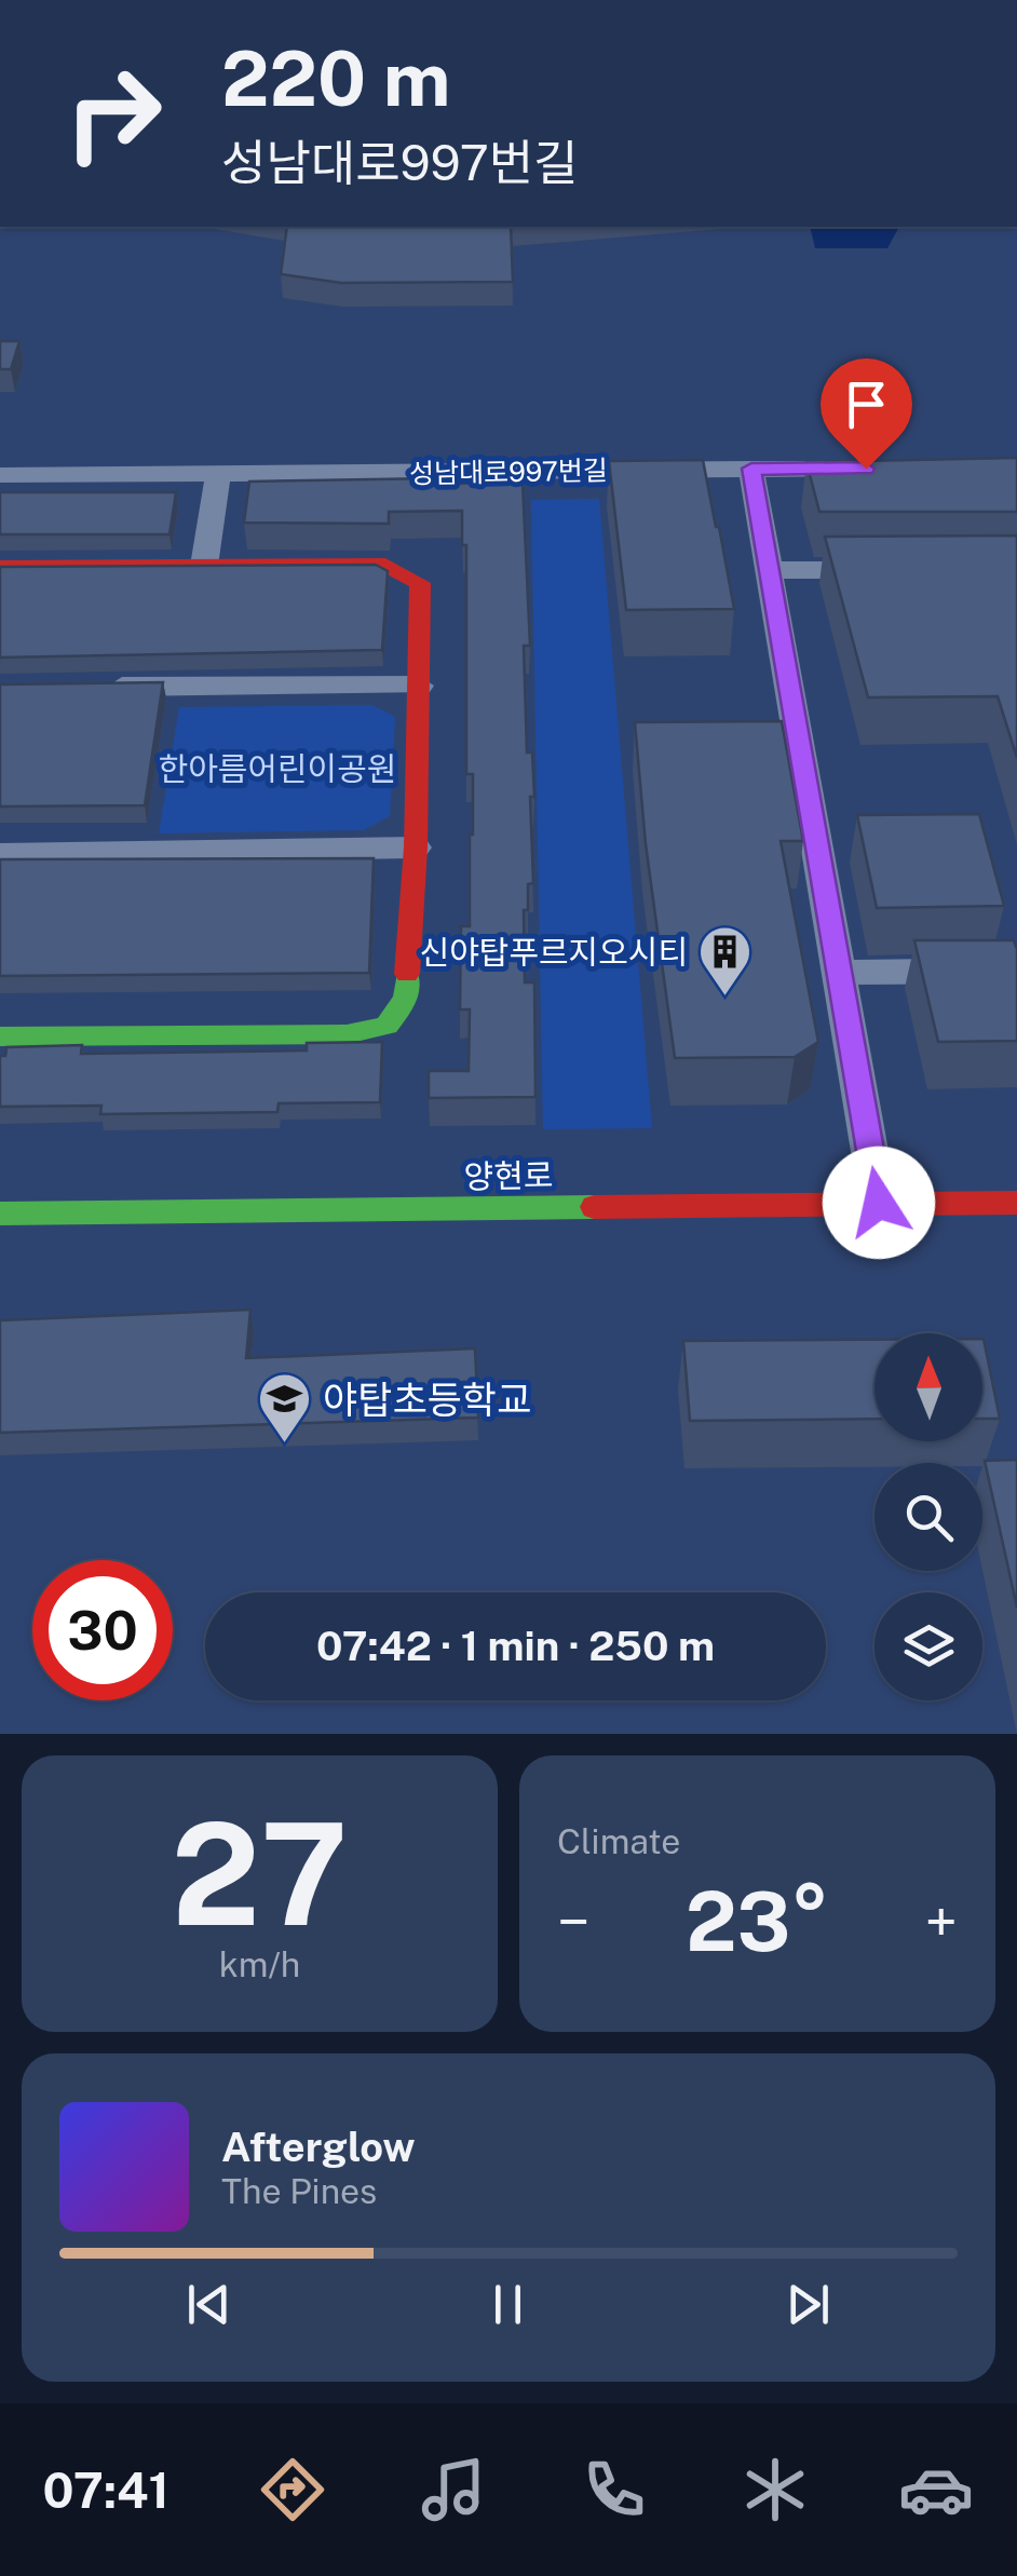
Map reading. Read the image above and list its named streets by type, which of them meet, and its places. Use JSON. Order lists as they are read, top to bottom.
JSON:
{
  "streets": {
    "main road": ["양현로"],
    "street": ["성남대로997번길"]
  },
  "parks": ["한아름어린이공원"],
  "places": {
    "building": ["신야탑푸르지오시티"],
    "school or university": ["야탑초등학교"]
  },
  "north": "top",
  "page": {
    "turn": ["220 m", "성남대로997번길"],
    "limit": "30",
    "trip": "07:42 · 1 min · 250 m",
    "tile": [
      ["27", "km/h"],
      "Climate"
    ],
    "heat": ["−", "23°", "+"],
    "song": ["Afterglow", "The Pines"],
    "tabs": "07:41"
  }
}
